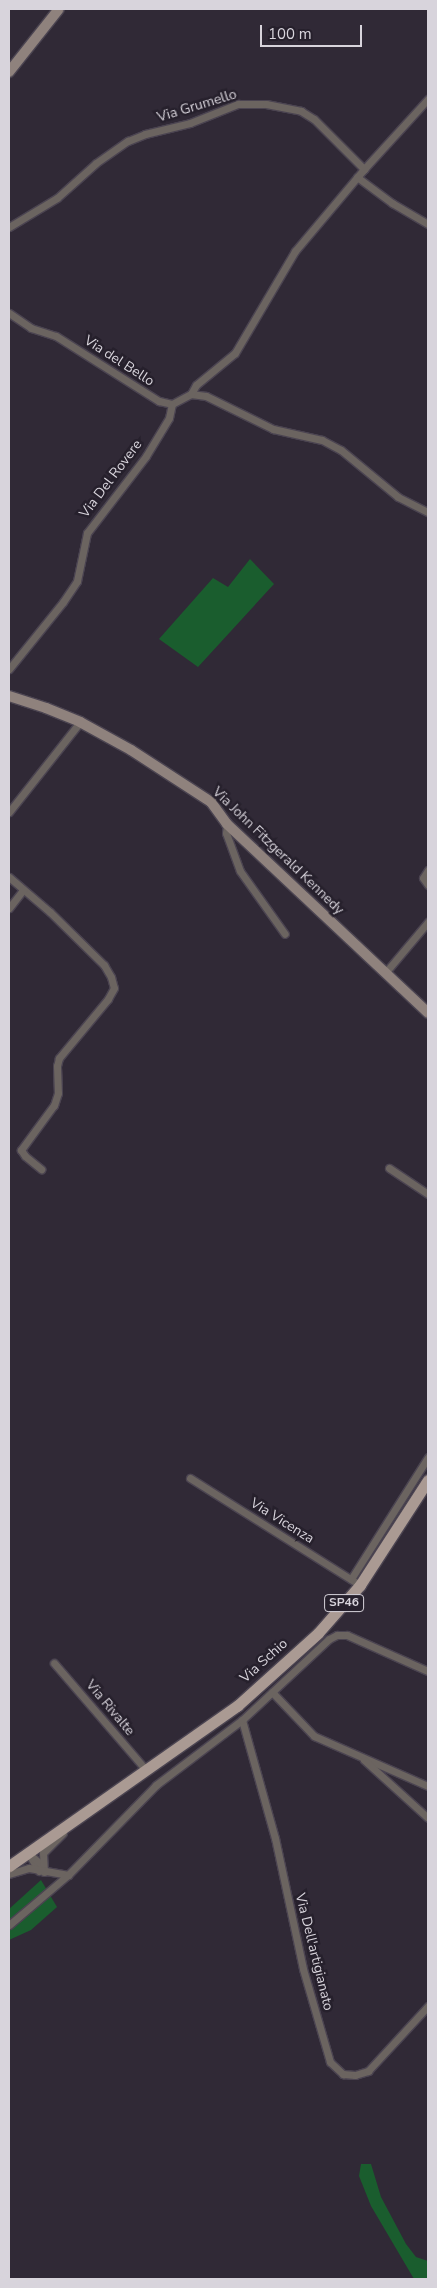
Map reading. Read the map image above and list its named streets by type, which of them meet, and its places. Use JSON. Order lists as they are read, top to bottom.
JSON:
{
  "streets": {
    "main road": ["Via John Fitzgerald Kennedy", "SP46", "Via Schio"],
    "street": [
      "Via Grumello",
      "Via del Bello",
      "Via Del Rovere",
      "Via Vicenza",
      "Via Rivalte",
      "Via Dell'artigianato"
    ]
  },
  "crossings": [
    ["Via del Bello", "Via Del Rovere"],
    ["Via Vicenza", "Via Schio"],
    ["Via Schio", "Via Rivalte"],
    ["Via Schio", "Via Dell'artigianato"]
  ],
  "scale_bar": "100 m"
}
